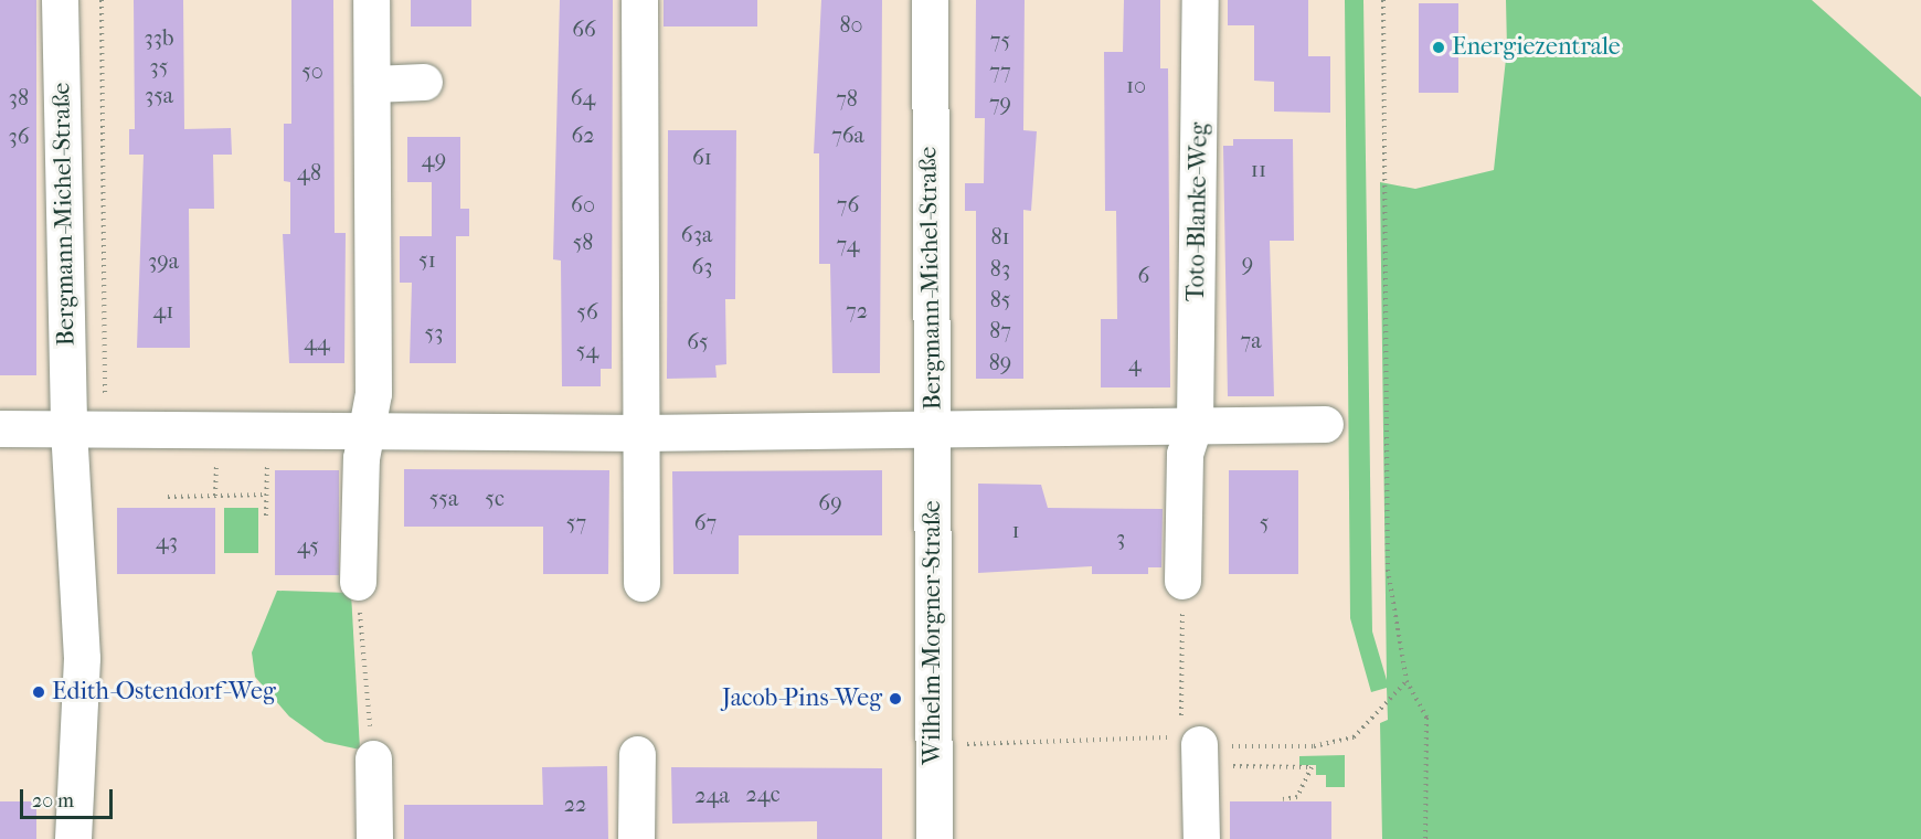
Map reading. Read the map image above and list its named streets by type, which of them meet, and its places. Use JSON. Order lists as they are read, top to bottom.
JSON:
{
  "streets": {
    "street": ["Toto-Blanke-Weg", "Bergmann-Michel-Straße", "Wilhelm-Morgner-Straße"]
  },
  "crossings": [
    ["Bergmann-Michel-Straße", "Wilhelm-Morgner-Straße"]
  ],
  "places": ["Energiezentrale", "Edith-Ostendorf-Weg", "Jacob-Pins-Weg"],
  "house_numbers": [
    "80",
    "66",
    "33b",
    "75",
    "35",
    "50",
    "77",
    "10",
    "35a",
    "38",
    "64",
    "78",
    "79",
    "62",
    "76a",
    "36",
    "61",
    "49",
    "11",
    "48",
    "60",
    "76",
    "63a",
    "81",
    "58",
    "74",
    "51",
    "39a",
    "9",
    "63",
    "83",
    "6",
    "85",
    "41",
    "72",
    "56",
    "87",
    "53",
    "7a",
    "65",
    "44",
    "54",
    "89",
    "4",
    "55a",
    "5c",
    "69",
    "57",
    "67",
    "5",
    "1",
    "3",
    "43",
    "45",
    "24c",
    "24a",
    "22"
  ],
  "scale_bar": "20 m"
}
